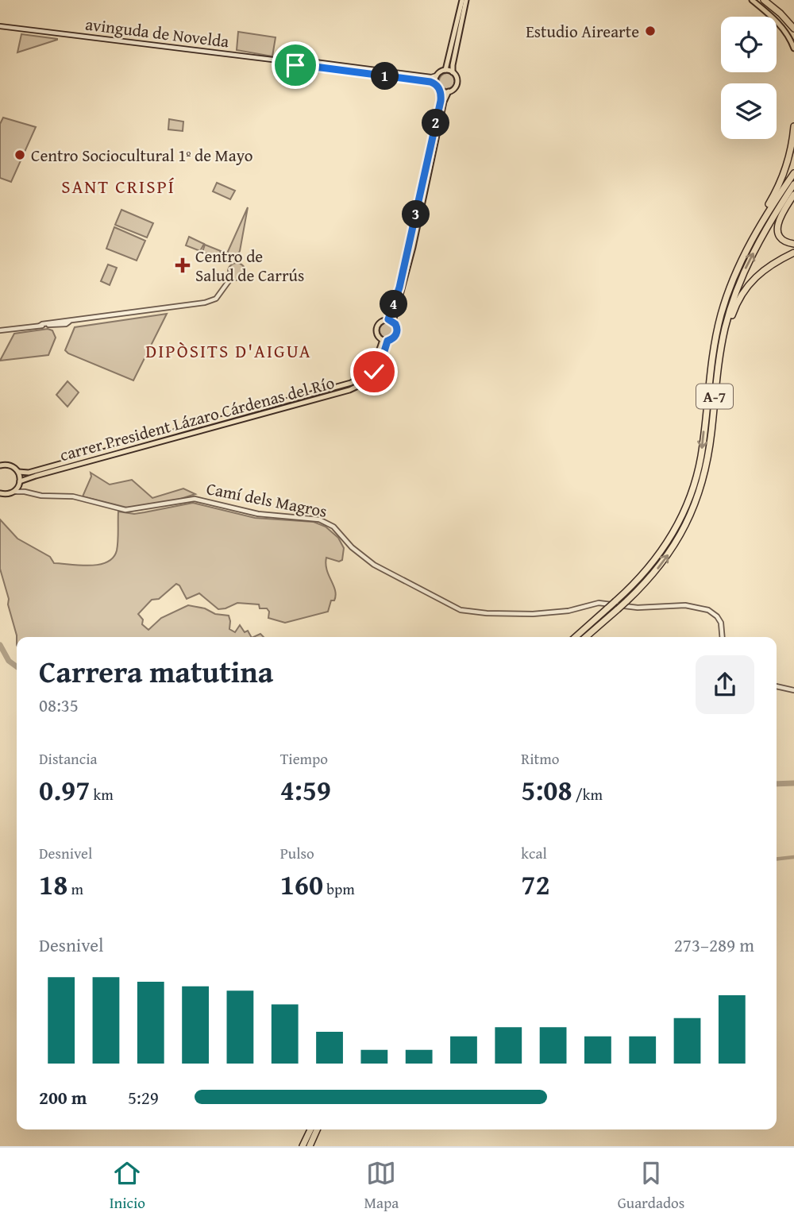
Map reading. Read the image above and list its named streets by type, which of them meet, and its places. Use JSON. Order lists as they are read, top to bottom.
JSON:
{
  "streets": {
    "highway": ["A-7"],
    "main road": ["carrer President Lázaro Cárdenas del Río"],
    "street": ["avinguda de Novelda", "Camí dels Magros"]
  },
  "districts": ["SANT CRISPÍ", "DIPÒSITS D'AIGUA"],
  "places": {
    "other": ["Estudio Airearte", "Centro Sociocultural 1º de Mayo"],
    "health": ["Centro de Salud de Carrús"]
  },
  "page": {
    "pins": [
      "1",
      "2",
      "3",
      "4"
    ],
    "heading": ["Carrera matutina", "08:35"],
    "stats": [
      ["Distancia", "0.97 km"],
      ["Tiempo", "4:59"],
      ["Ritmo", "5:08 /km"],
      ["Desnivel", "18 m"],
      ["Pulso", "160 bpm"],
      ["kcal", "72"]
    ],
    "chart": ["Desnivel", "273–289 m"],
    "list": [
      {
        "name": "200 m",
        "note": "5:29"
      }
    ],
    "tabs": ["Inicio", "Mapa", "Guardados"]
  }
}
